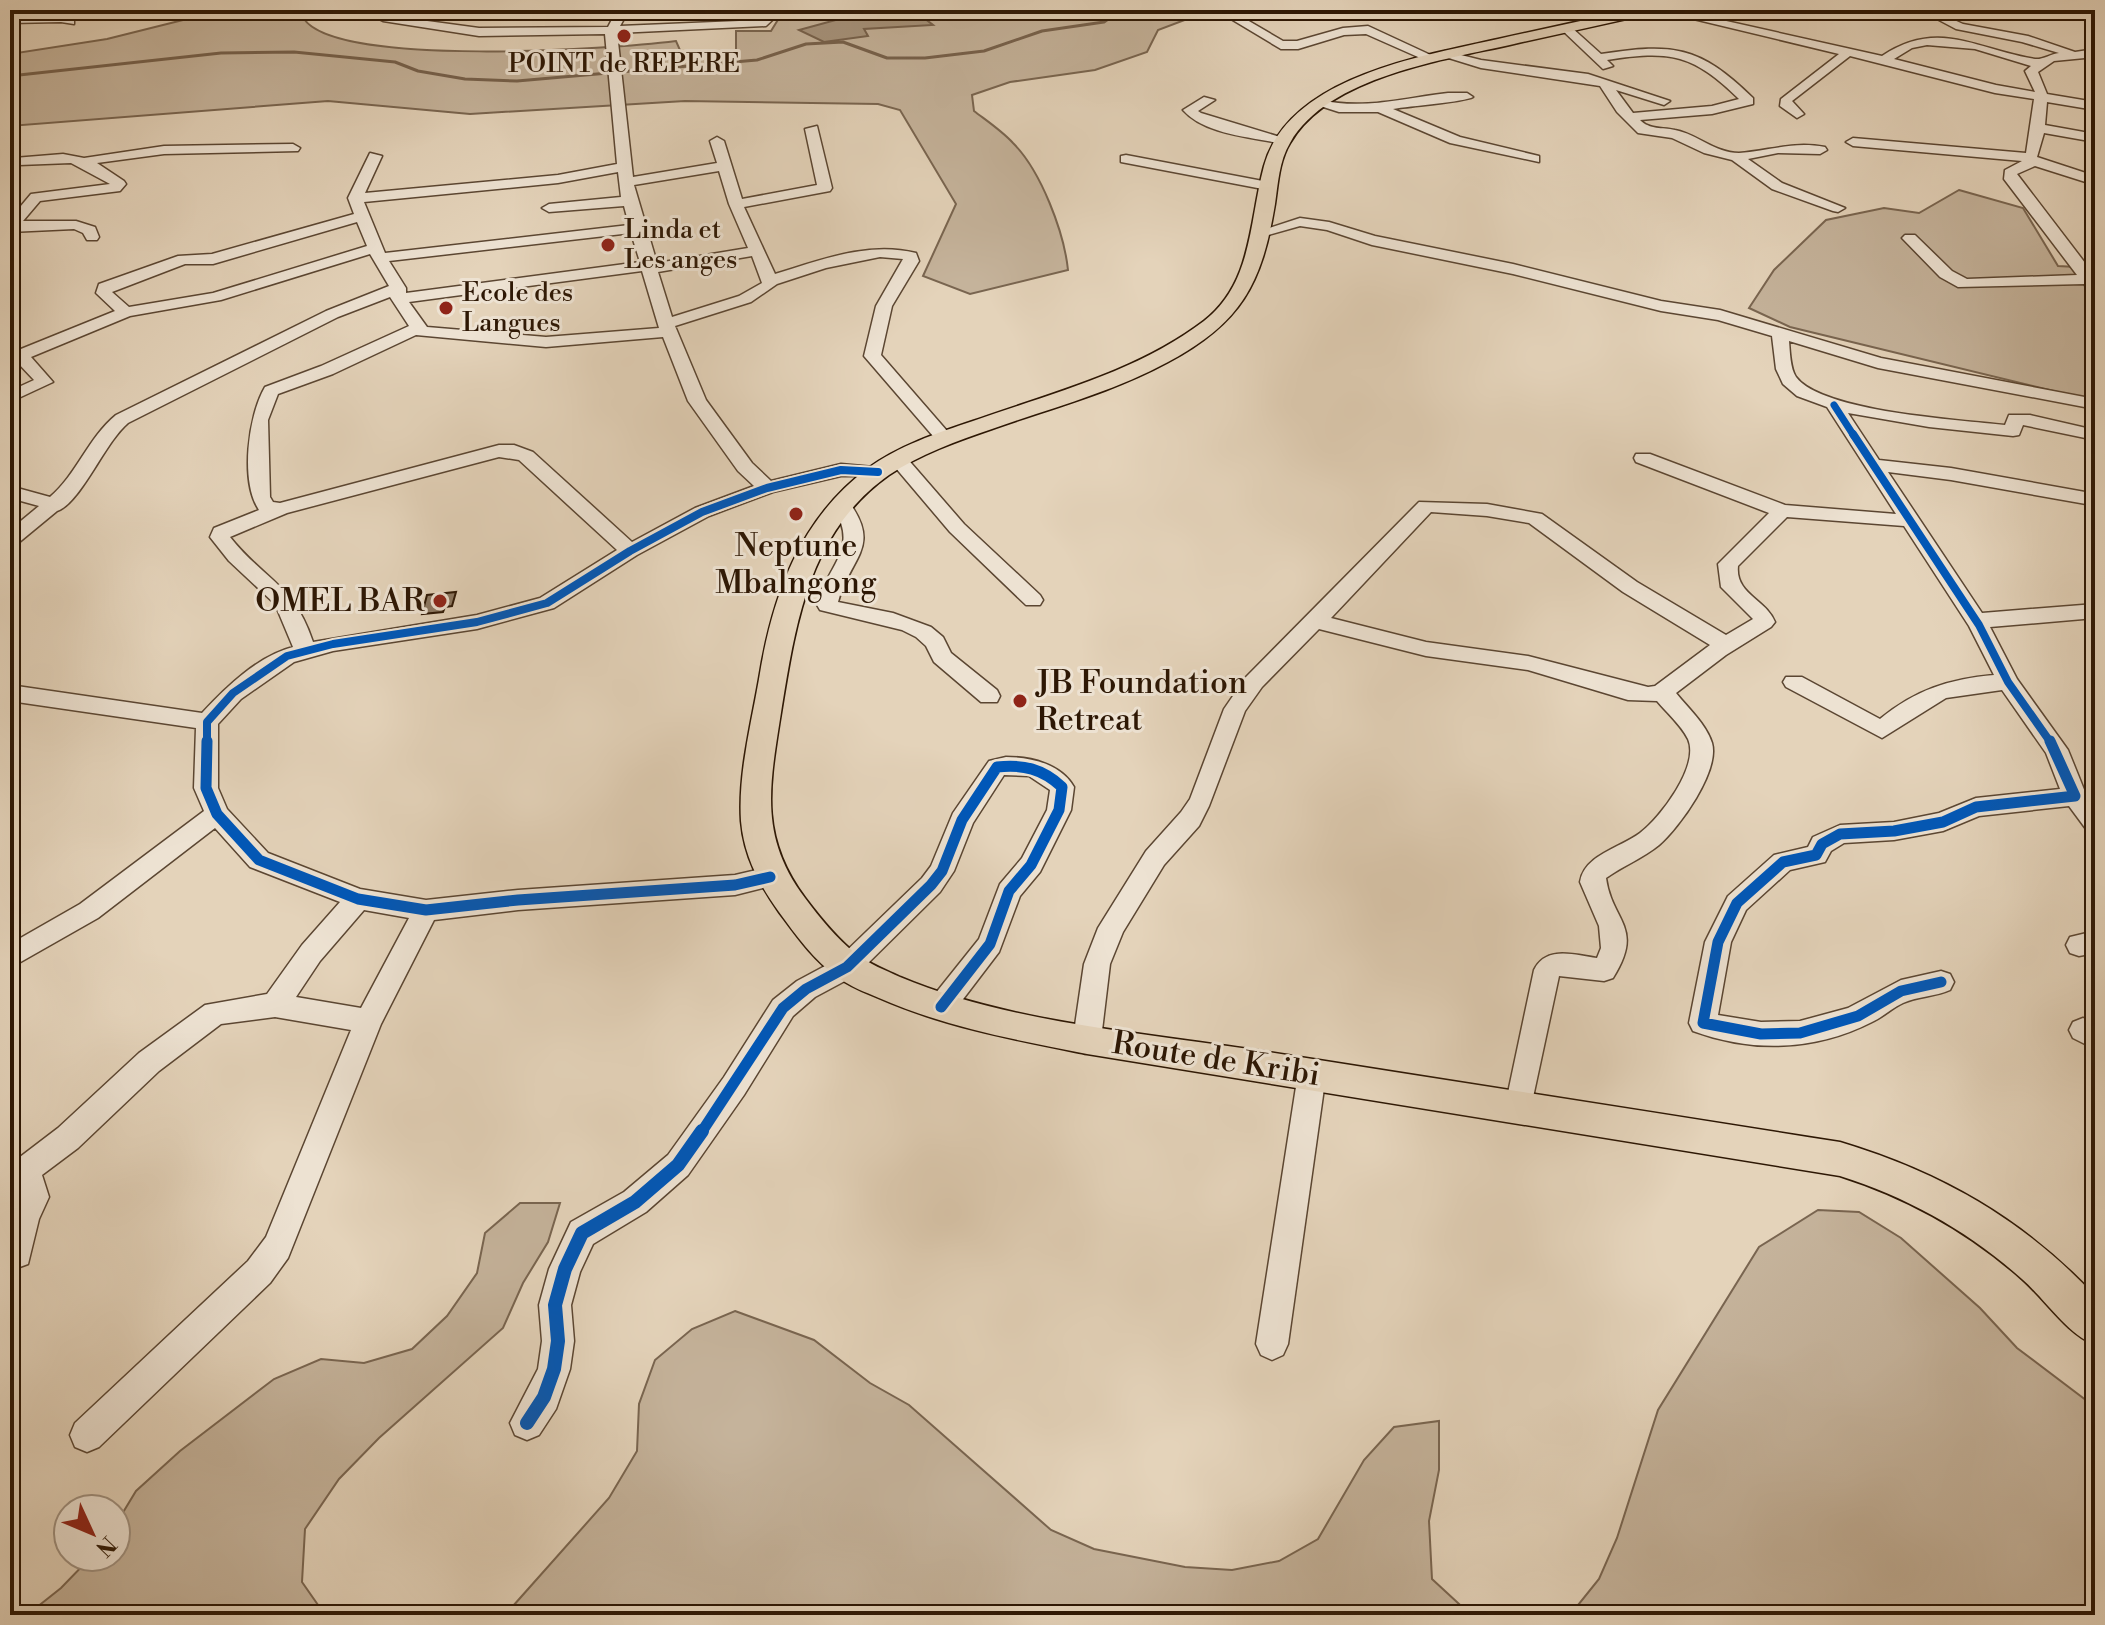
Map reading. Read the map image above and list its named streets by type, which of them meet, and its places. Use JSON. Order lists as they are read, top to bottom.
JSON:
{
  "streets": {
    "main road": ["Route de Kribi"]
  },
  "places": [
    "POINT de REPERE",
    "Linda et Les anges",
    "Ecole des Langues",
    "Neptune Mbalngong",
    "OMEL BAR",
    "JB Foundation Retreat"
  ],
  "north": "bottom right"
}
